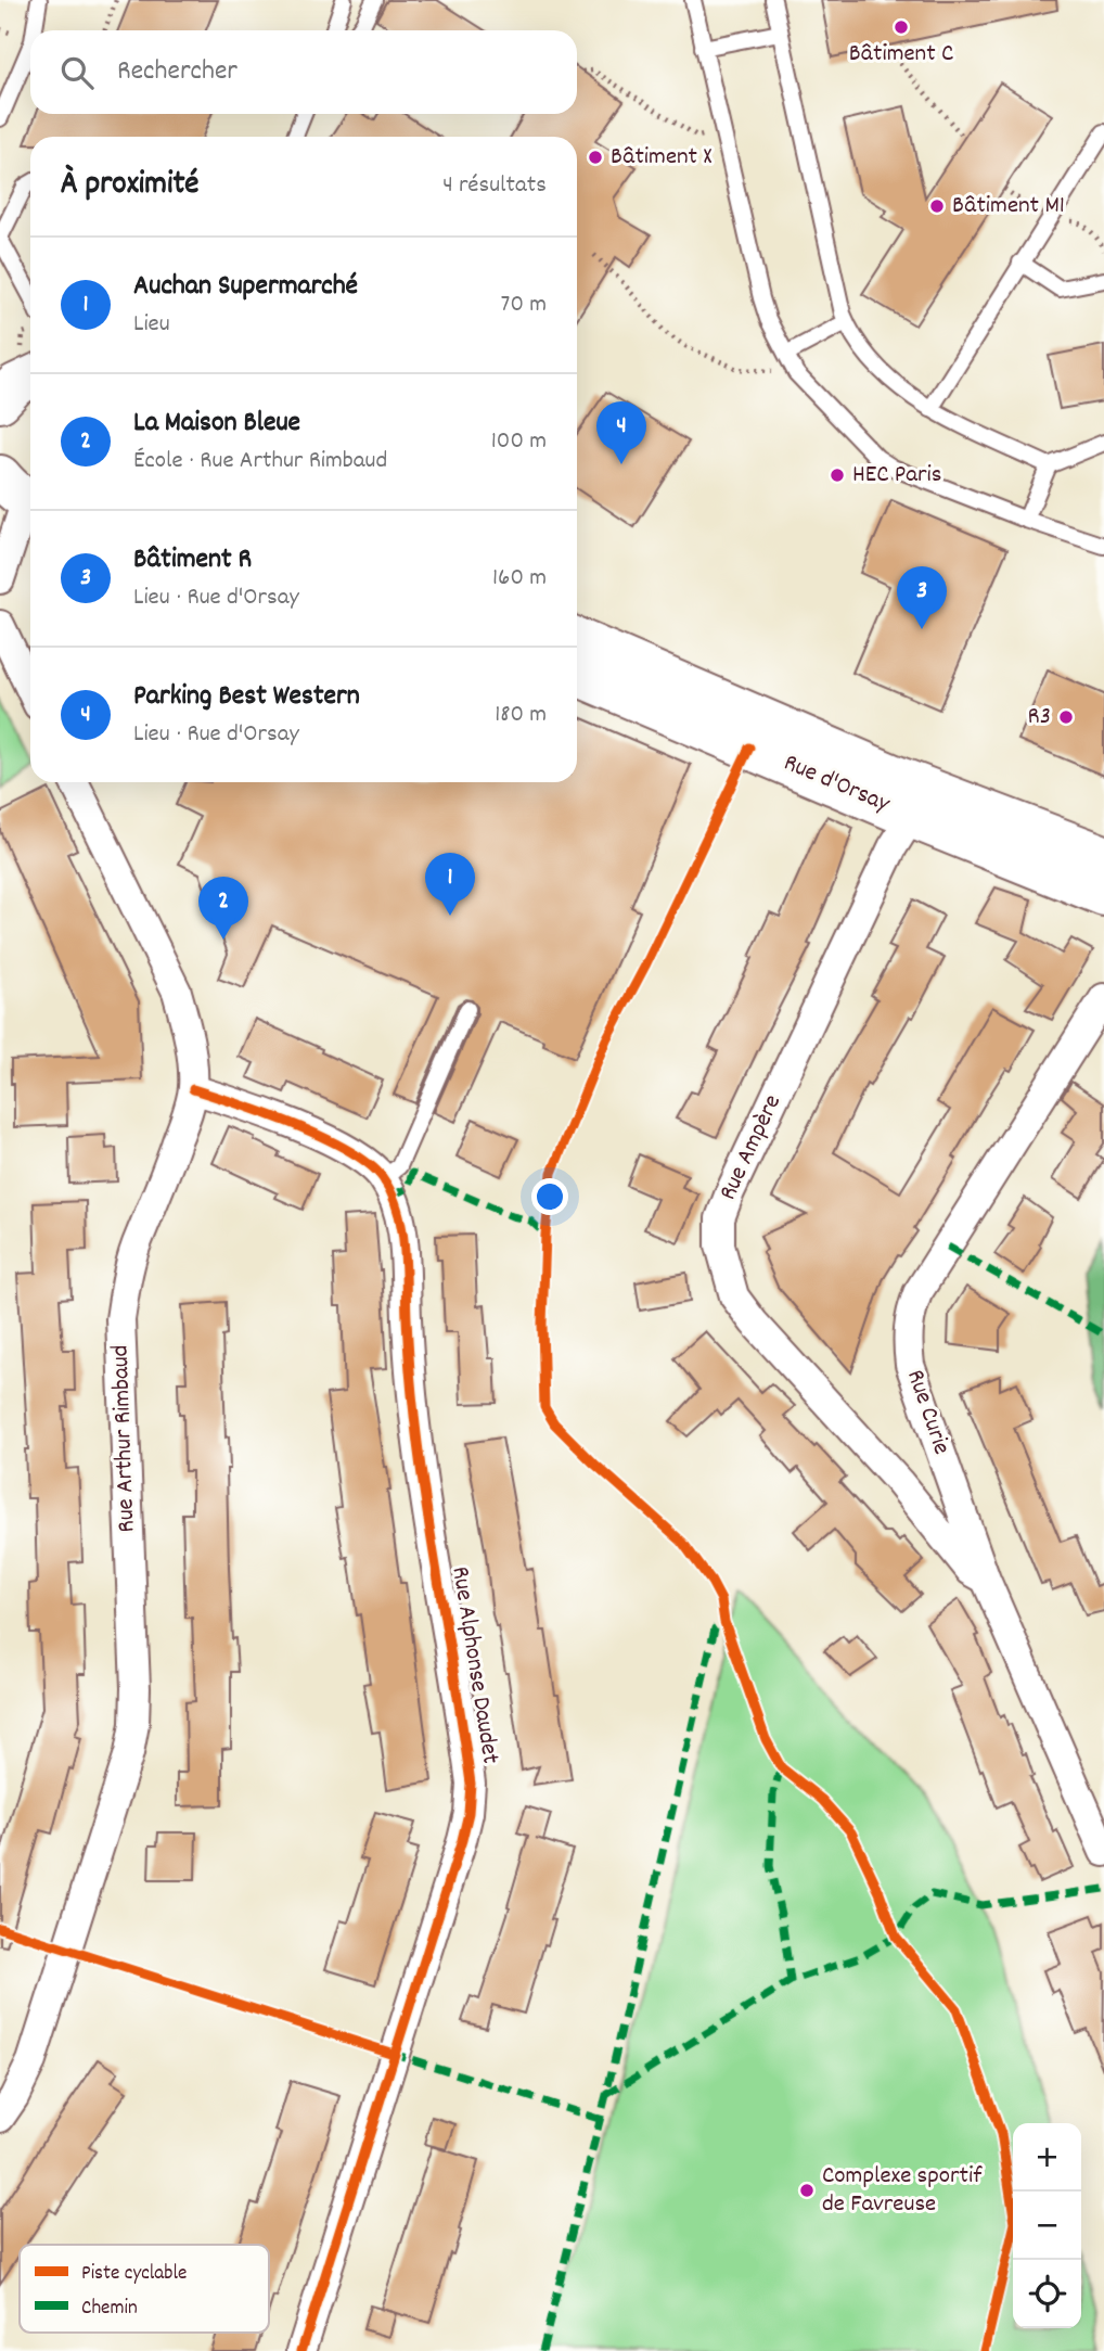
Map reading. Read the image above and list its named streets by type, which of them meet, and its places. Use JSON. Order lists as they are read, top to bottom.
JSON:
{
  "streets": {
    "main road": ["Rue d'Orsay"],
    "street": [
      "Rue Ampère",
      "Rue Curie",
      "Rue Arthur Rimbaud",
      "Rue Alphonse Daudet"
    ]
  },
  "crossings": [
    ["Rue d'Orsay", "Rue Ampère"],
    ["Rue Ampère", "Rue Curie"],
    ["Rue Arthur Rimbaud", "Rue Alphonse Daudet"]
  ],
  "places": [
    "Bâtiment C",
    "Bâtiment X",
    "Bâtiment M1",
    "HEC Paris",
    "R3",
    "Complexe sportif de Favreuse"
  ],
  "legend": ["Piste cyclable", "Chemin"],
  "page": {
    "search": "Rechercher",
    "heading": ["À proximité", "4 résultats"],
    "list": [
      {
        "mark": "1",
        "name": "Auchan Supermarché",
        "note": "Lieu",
        "value": "70 m"
      },
      {
        "mark": "2",
        "name": "La Maison Bleue",
        "note": "École · Rue Arthur Rimbaud",
        "value": "100 m"
      },
      {
        "mark": "3",
        "name": "Bâtiment R",
        "note": "Lieu · Rue d'Orsay",
        "value": "160 m"
      },
      {
        "mark": "4",
        "name": "Parking Best Western",
        "note": "Lieu · Rue d'Orsay",
        "value": "180 m"
      }
    ],
    "pins": [
      "4",
      "3",
      "1",
      "2"
    ],
    "map_buttons": ["+", "−"]
  }
}
